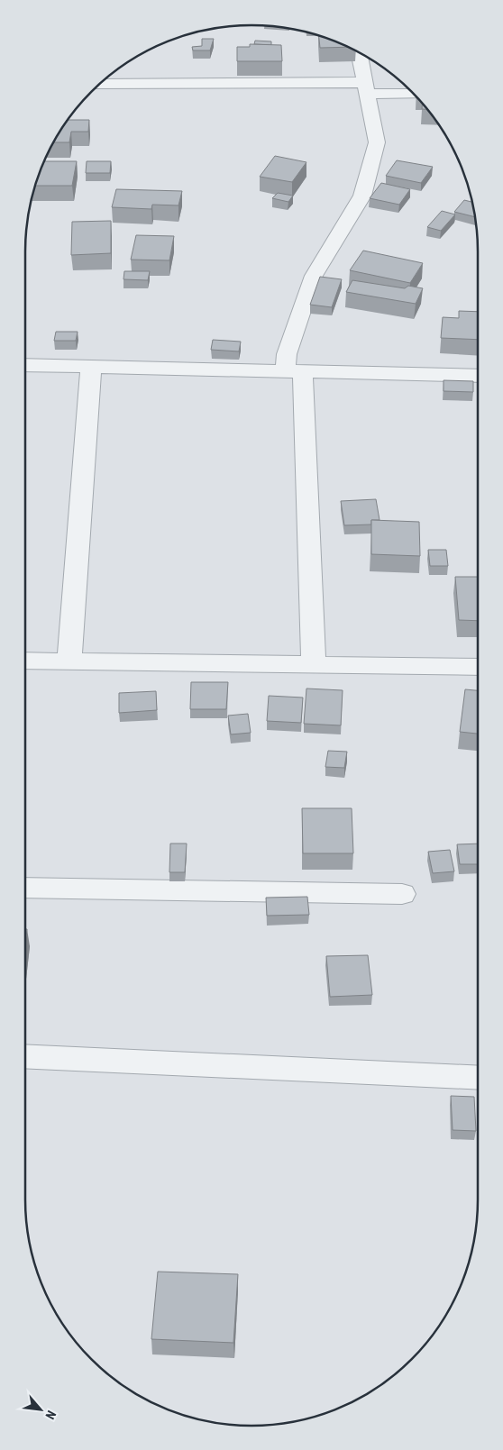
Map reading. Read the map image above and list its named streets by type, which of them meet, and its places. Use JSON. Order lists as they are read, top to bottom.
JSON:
{
  "north": "bottom right"
}
